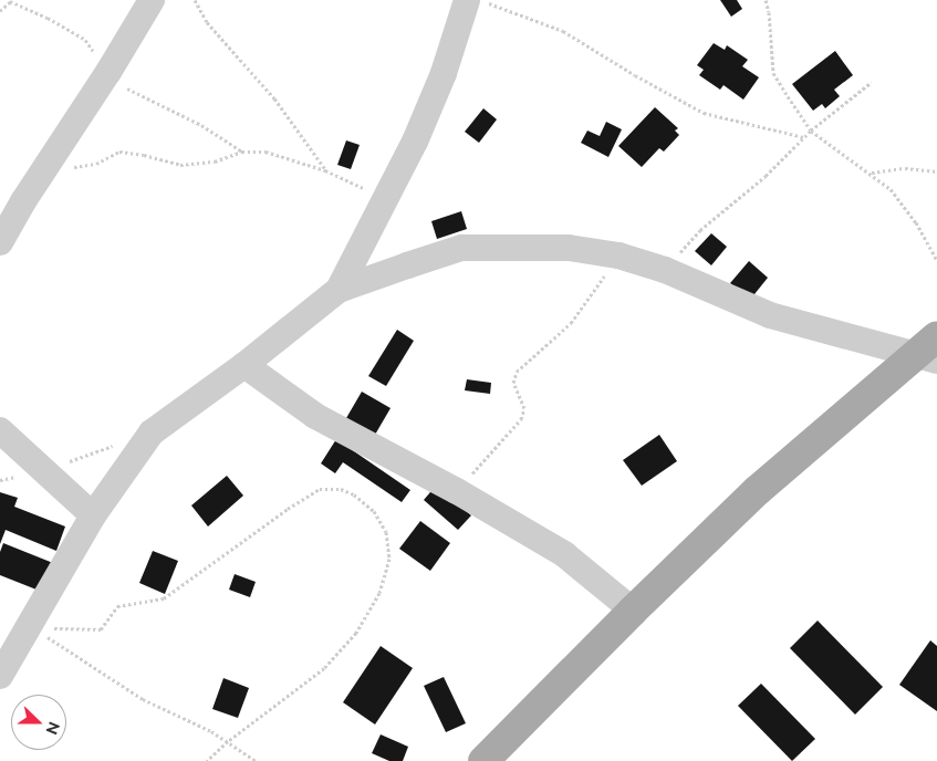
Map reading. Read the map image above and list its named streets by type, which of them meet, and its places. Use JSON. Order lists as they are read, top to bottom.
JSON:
{
  "north": "right"
}
